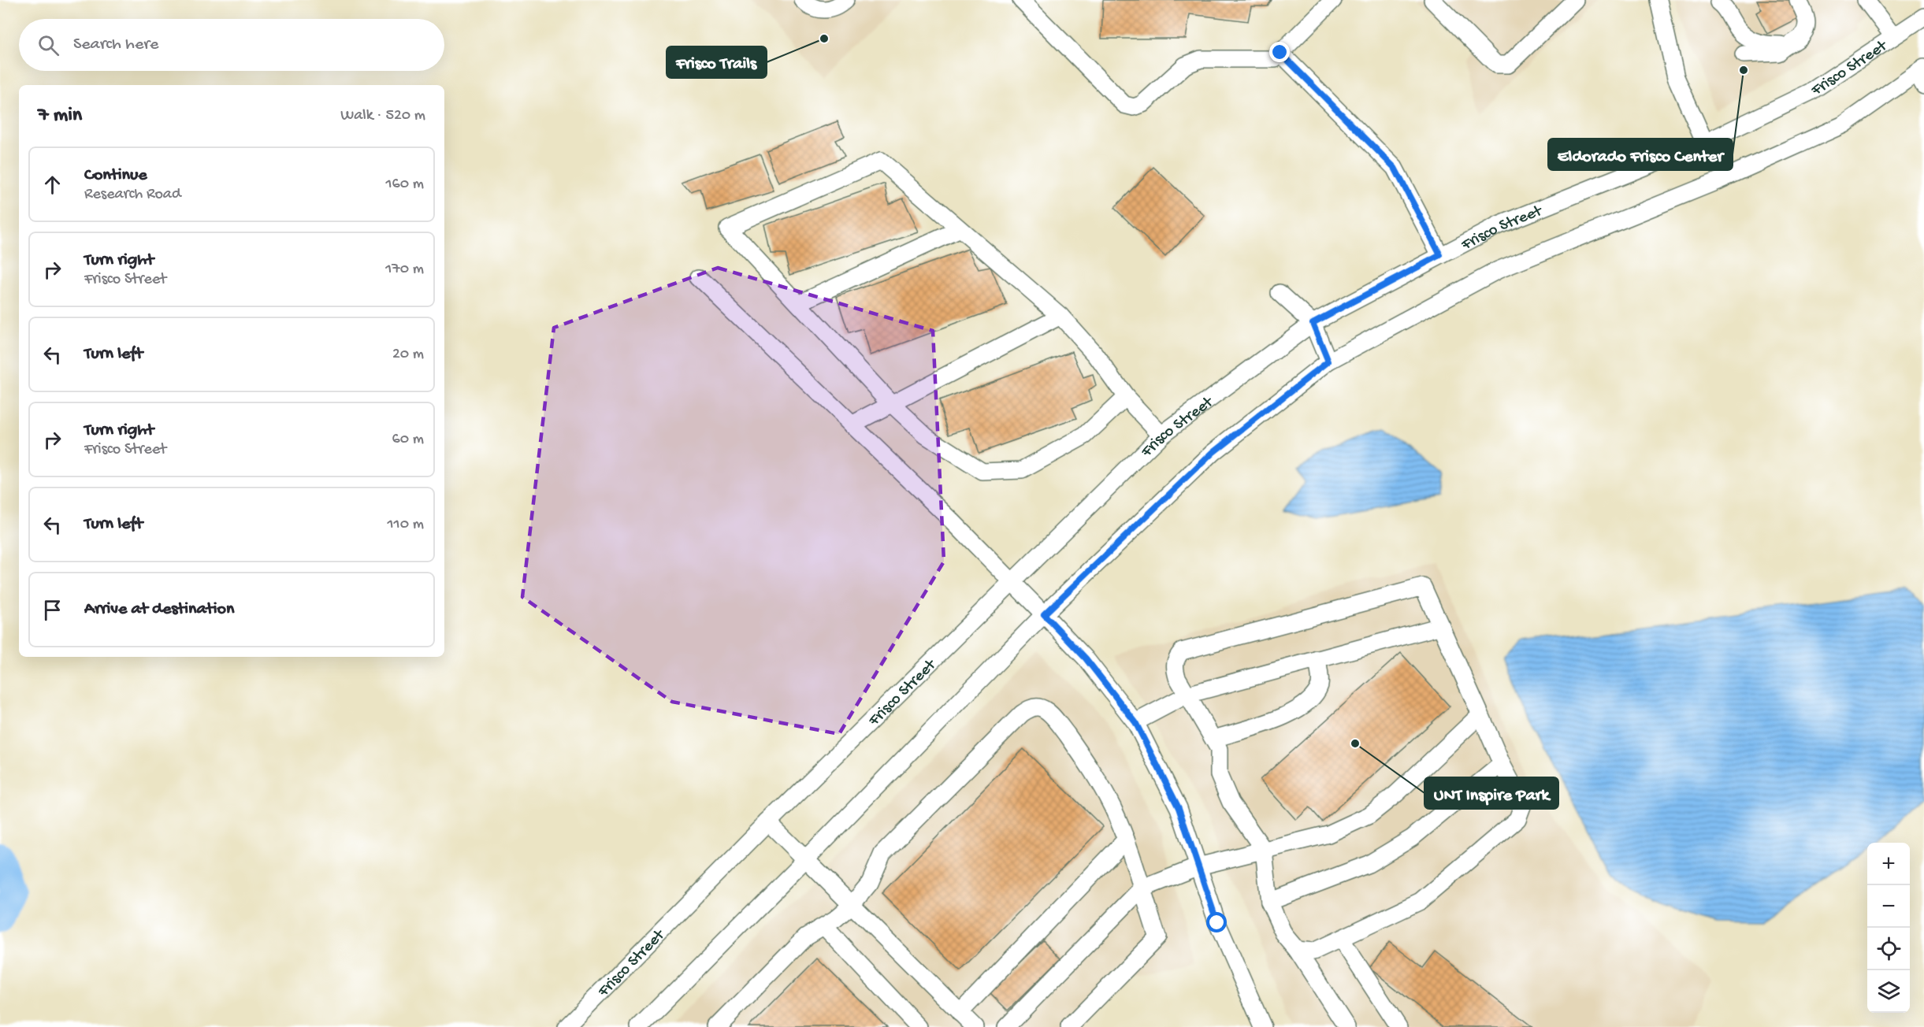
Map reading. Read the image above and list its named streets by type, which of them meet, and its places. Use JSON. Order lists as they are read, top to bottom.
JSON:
{
  "streets": {
    "street": ["Frisco Street"]
  },
  "places": ["Frisco Trails", "Eldorado Frisco Center", "UNT Inspire Park"],
  "page": {
    "search": "Search here",
    "heading": ["7 min", "Walk · 520 m"],
    "list": [
      ["Continue", "Research Road", "160 m"],
      ["Turn right", "Frisco Street", "170 m"],
      ["Turn left", "20 m"],
      ["Turn right", "Frisco Street", "60 m"],
      ["Turn left", "110 m"],
      "Arrive at destination"
    ],
    "map_buttons": ["+", "−"]
  }
}
